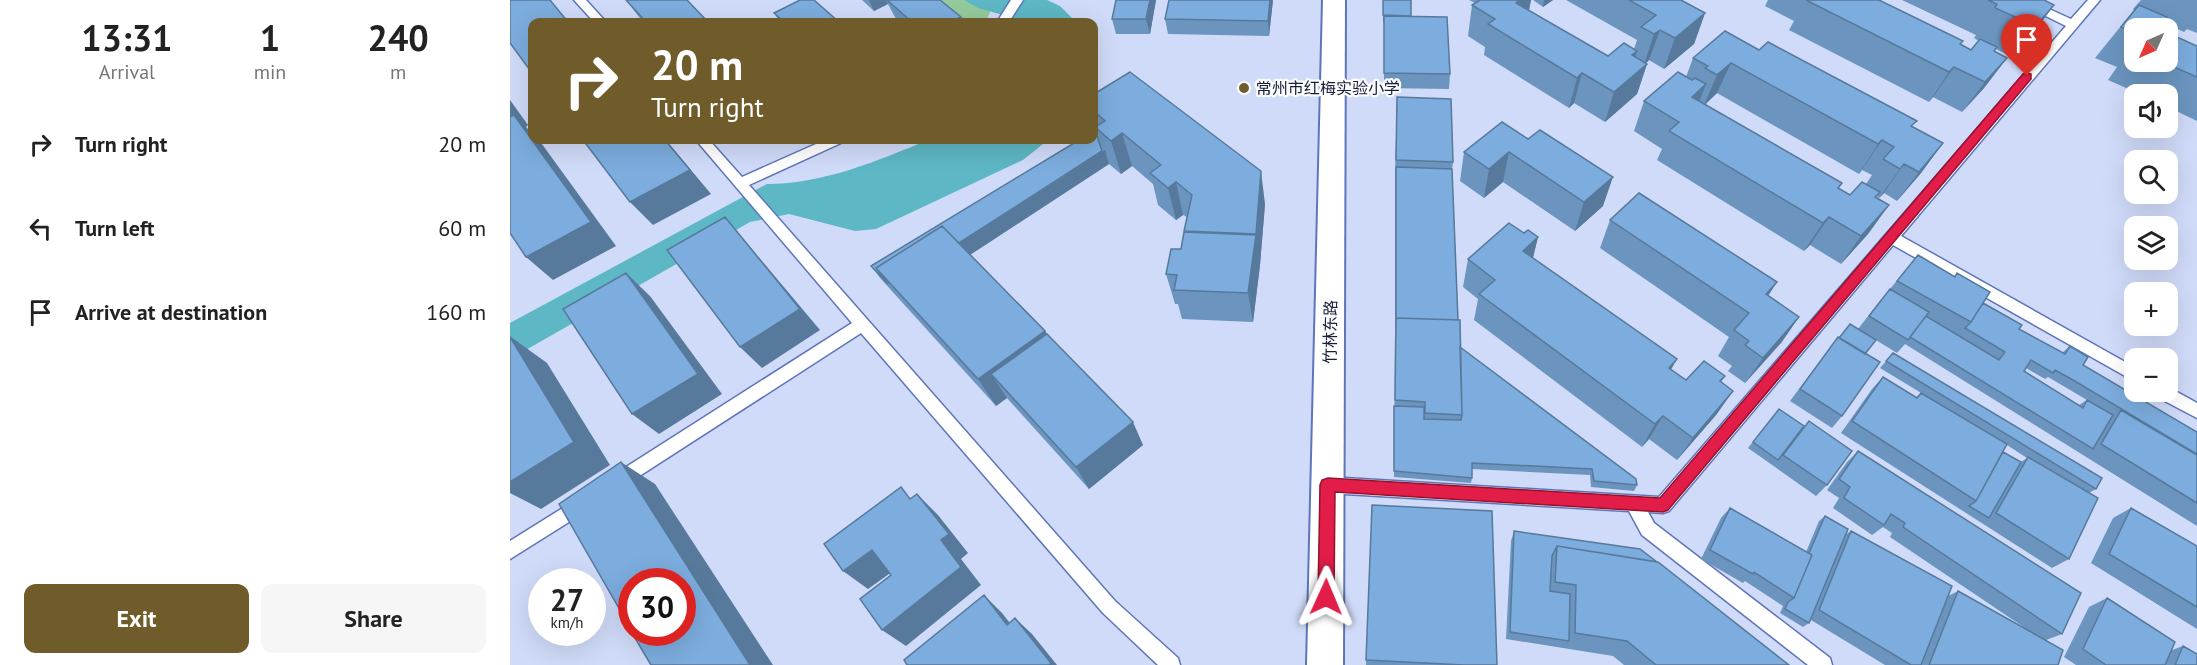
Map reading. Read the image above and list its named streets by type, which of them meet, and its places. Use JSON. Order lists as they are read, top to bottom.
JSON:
{
  "streets": {
    "street": ["竹林东路"]
  },
  "places": ["常州市红梅实验小学"],
  "north": "bottom left",
  "page": {
    "eta": [
      "13:31",
      "Arrival",
      "1",
      "min",
      "240",
      "m"
    ],
    "map_buttons": ["+", "−"],
    "turn": ["20 m", "Turn right"],
    "list": [
      {
        "name": "Turn right",
        "value": "20 m"
      },
      {
        "name": "Turn left",
        "value": "60 m"
      },
      {
        "name": "Arrive at destination",
        "value": "160 m"
      }
    ],
    "speed": "27 km/h",
    "limit": "30",
    "buttons": ["Exit", "Share"]
  }
}
